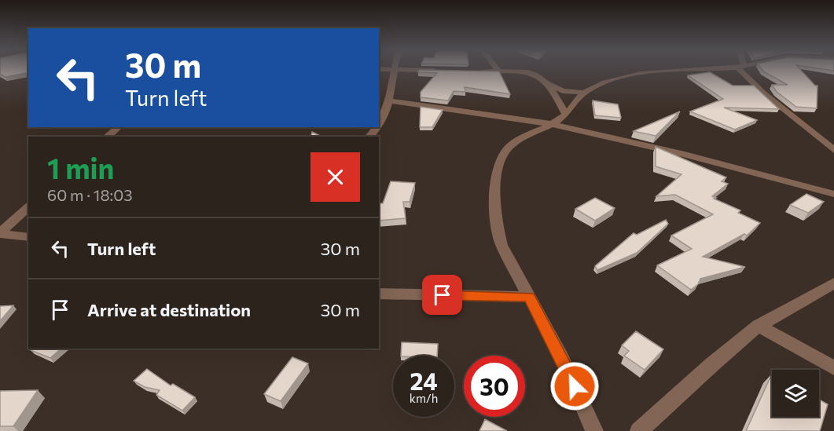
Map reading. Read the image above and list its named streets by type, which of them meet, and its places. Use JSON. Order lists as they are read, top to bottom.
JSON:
{
  "page": {
    "turn": ["30 m", "Turn left"],
    "heading": ["1 min", "60 m · 18:03"],
    "list": [
      {
        "name": "Turn left",
        "value": "30 m"
      },
      {
        "name": "Arrive at destination",
        "value": "30 m"
      }
    ],
    "speed": "24 km/h",
    "limit": "30"
  }
}
